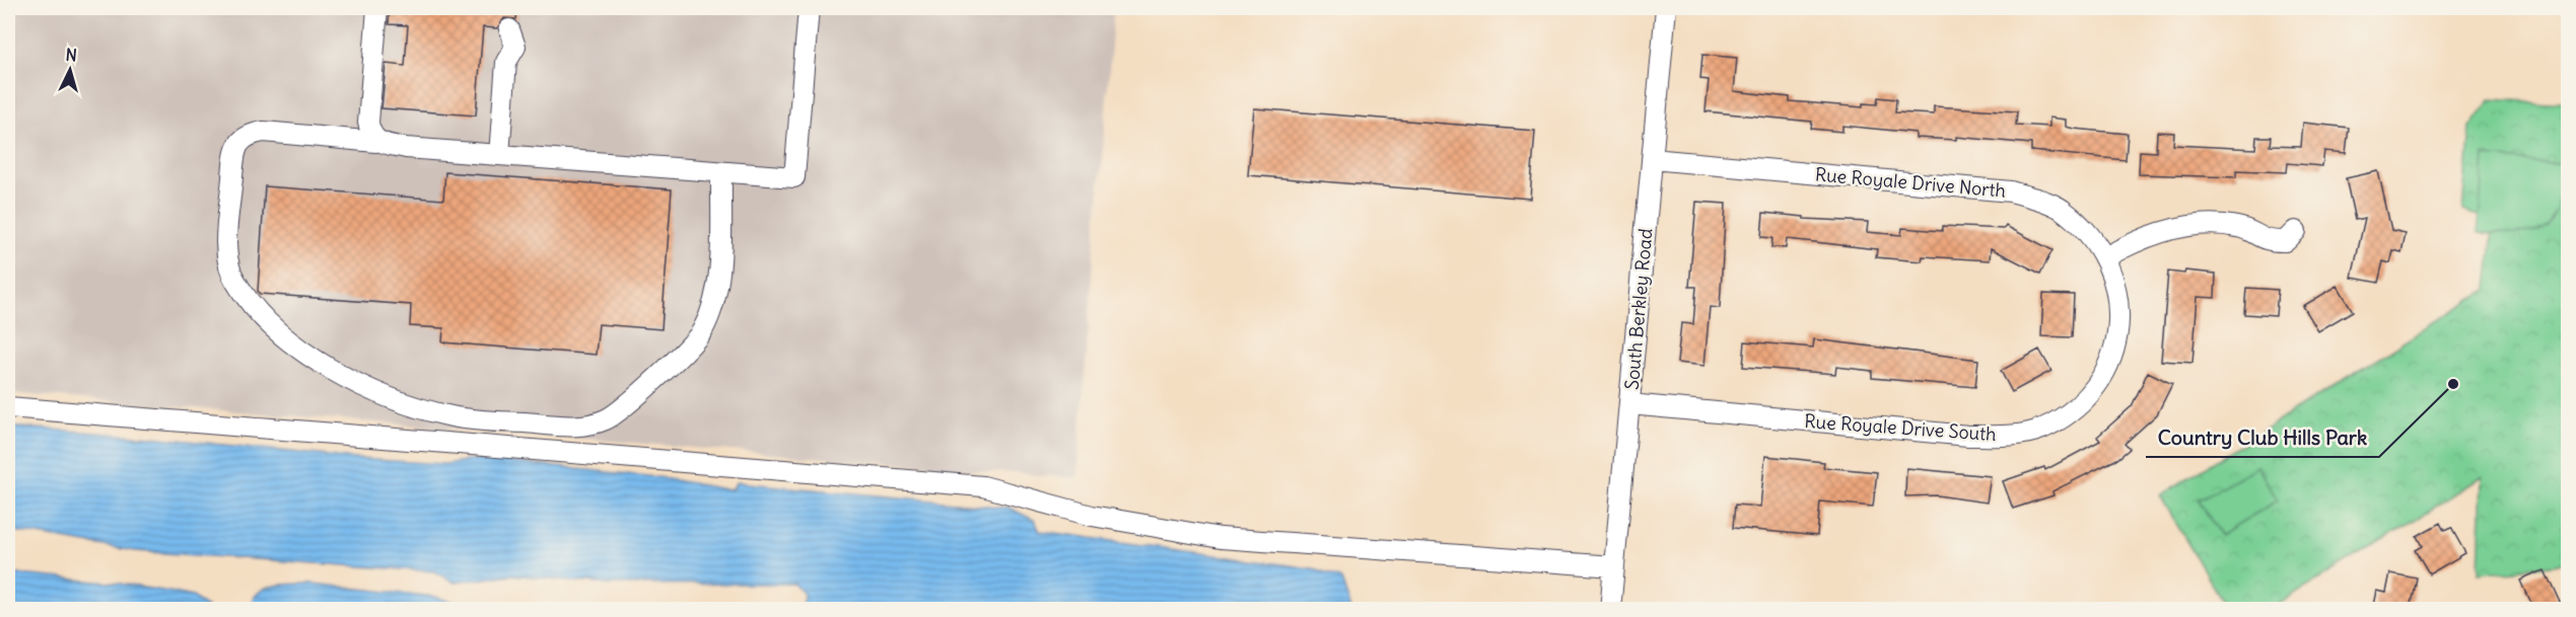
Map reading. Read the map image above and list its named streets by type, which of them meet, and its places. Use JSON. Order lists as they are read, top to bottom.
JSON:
{
  "streets": {
    "street": ["Rue Royale Drive North", "South Berkley Road", "Rue Royale Drive South"]
  },
  "crossings": [
    ["Rue Royale Drive North", "South Berkley Road"],
    ["Rue Royale Drive North", "Rue Royale Drive South"],
    ["South Berkley Road", "Rue Royale Drive South"]
  ],
  "places": ["Country Club Hills Park"],
  "north": "top"
}
